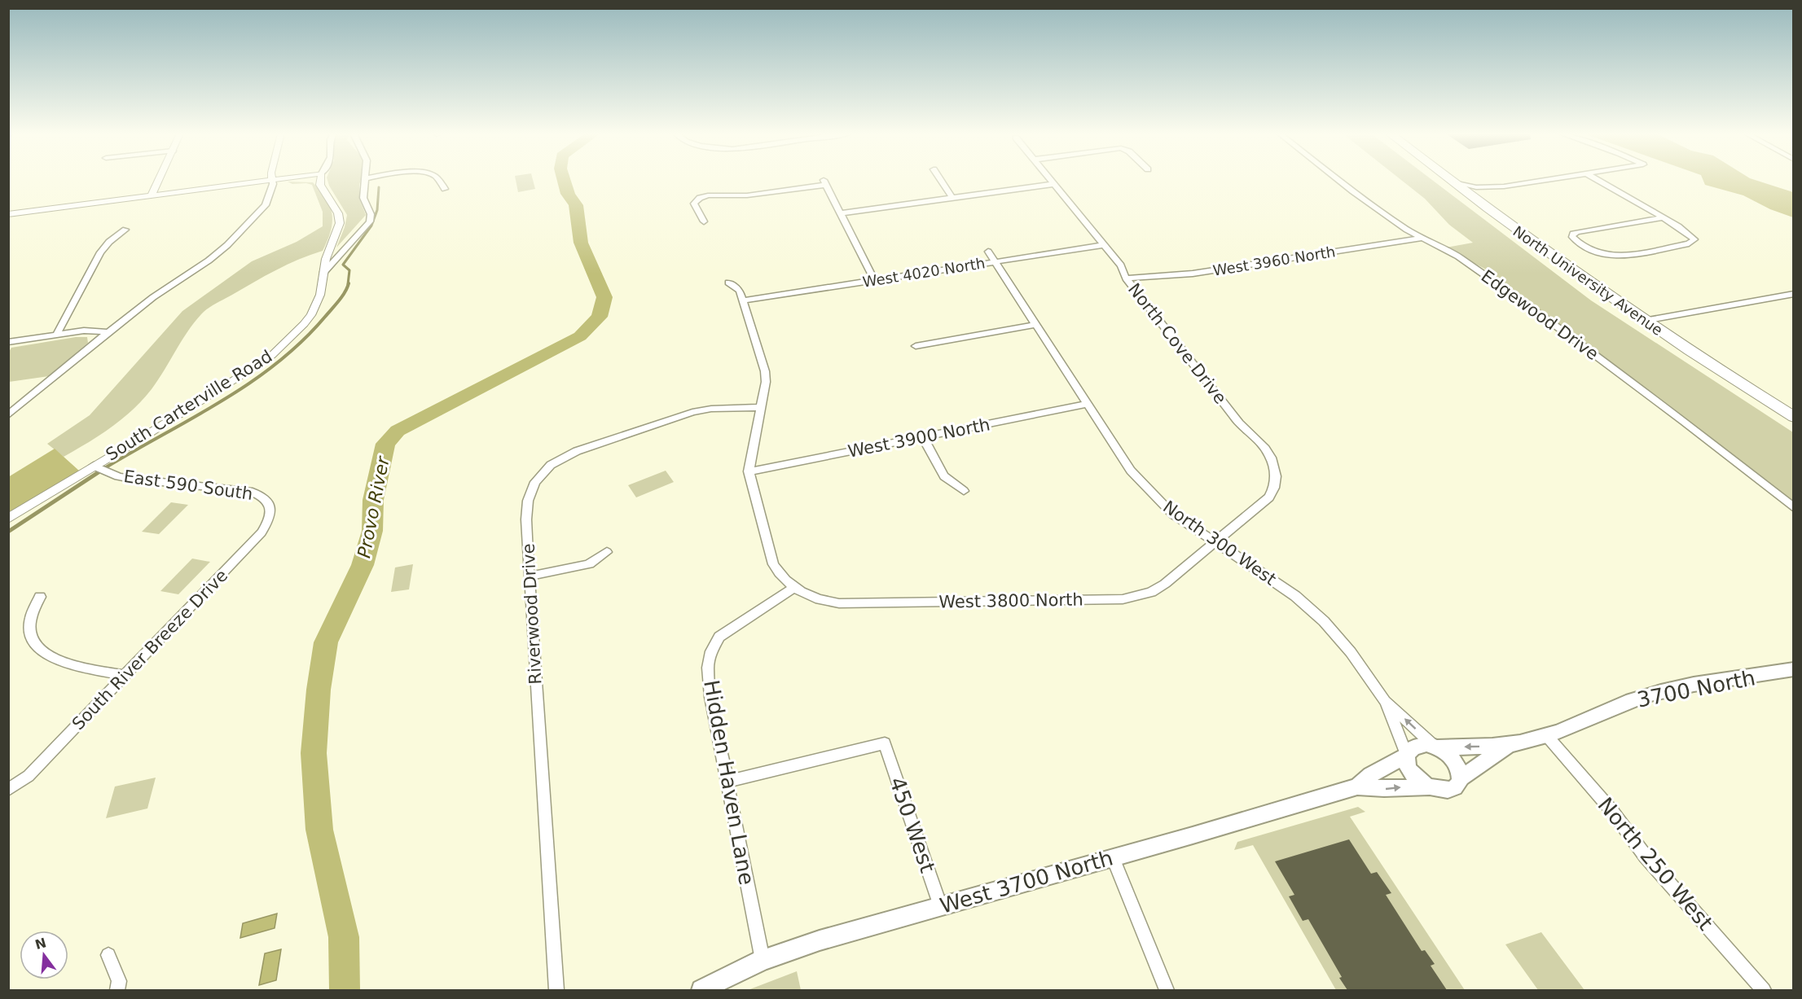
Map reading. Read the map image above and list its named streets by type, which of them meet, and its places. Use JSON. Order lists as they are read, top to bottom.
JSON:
{
  "streets": {
    "highway": ["North University Avenue"],
    "main road": ["3700 North", "West 3700 North"],
    "street": [
      "West 3960 North",
      "West 4020 North",
      "Edgewood Drive",
      "North Cove Drive",
      "South Carterville Road",
      "West 3900 North",
      "East 590 South",
      "North 300 West",
      "West 3800 North",
      "Riverwood Drive",
      "South River Breeze Drive",
      "Hidden Haven Lane",
      "450 West",
      "North 250 West"
    ]
  },
  "crossings": [
    ["West 3960 North", "Edgewood Drive"],
    ["West 3960 North", "North Cove Drive"],
    ["West 4020 North", "North Cove Drive"],
    ["West 4020 North", "North 300 West"],
    ["North Cove Drive", "North 300 West"],
    ["North Cove Drive", "West 3800 North"],
    ["South Carterville Road", "East 590 South"],
    ["West 3900 North", "North 300 West"],
    ["East 590 South", "South River Breeze Drive"],
    ["North 300 West", "West 3800 North"],
    ["North 300 West", "West 3700 North"],
    ["West 3800 North", "Hidden Haven Lane"],
    ["3700 North", "North 250 West"],
    ["Hidden Haven Lane", "450 West"],
    ["Hidden Haven Lane", "West 3700 North"],
    ["450 West", "West 3700 North"]
  ],
  "water": ["Provo River"],
  "north": "top"
}
